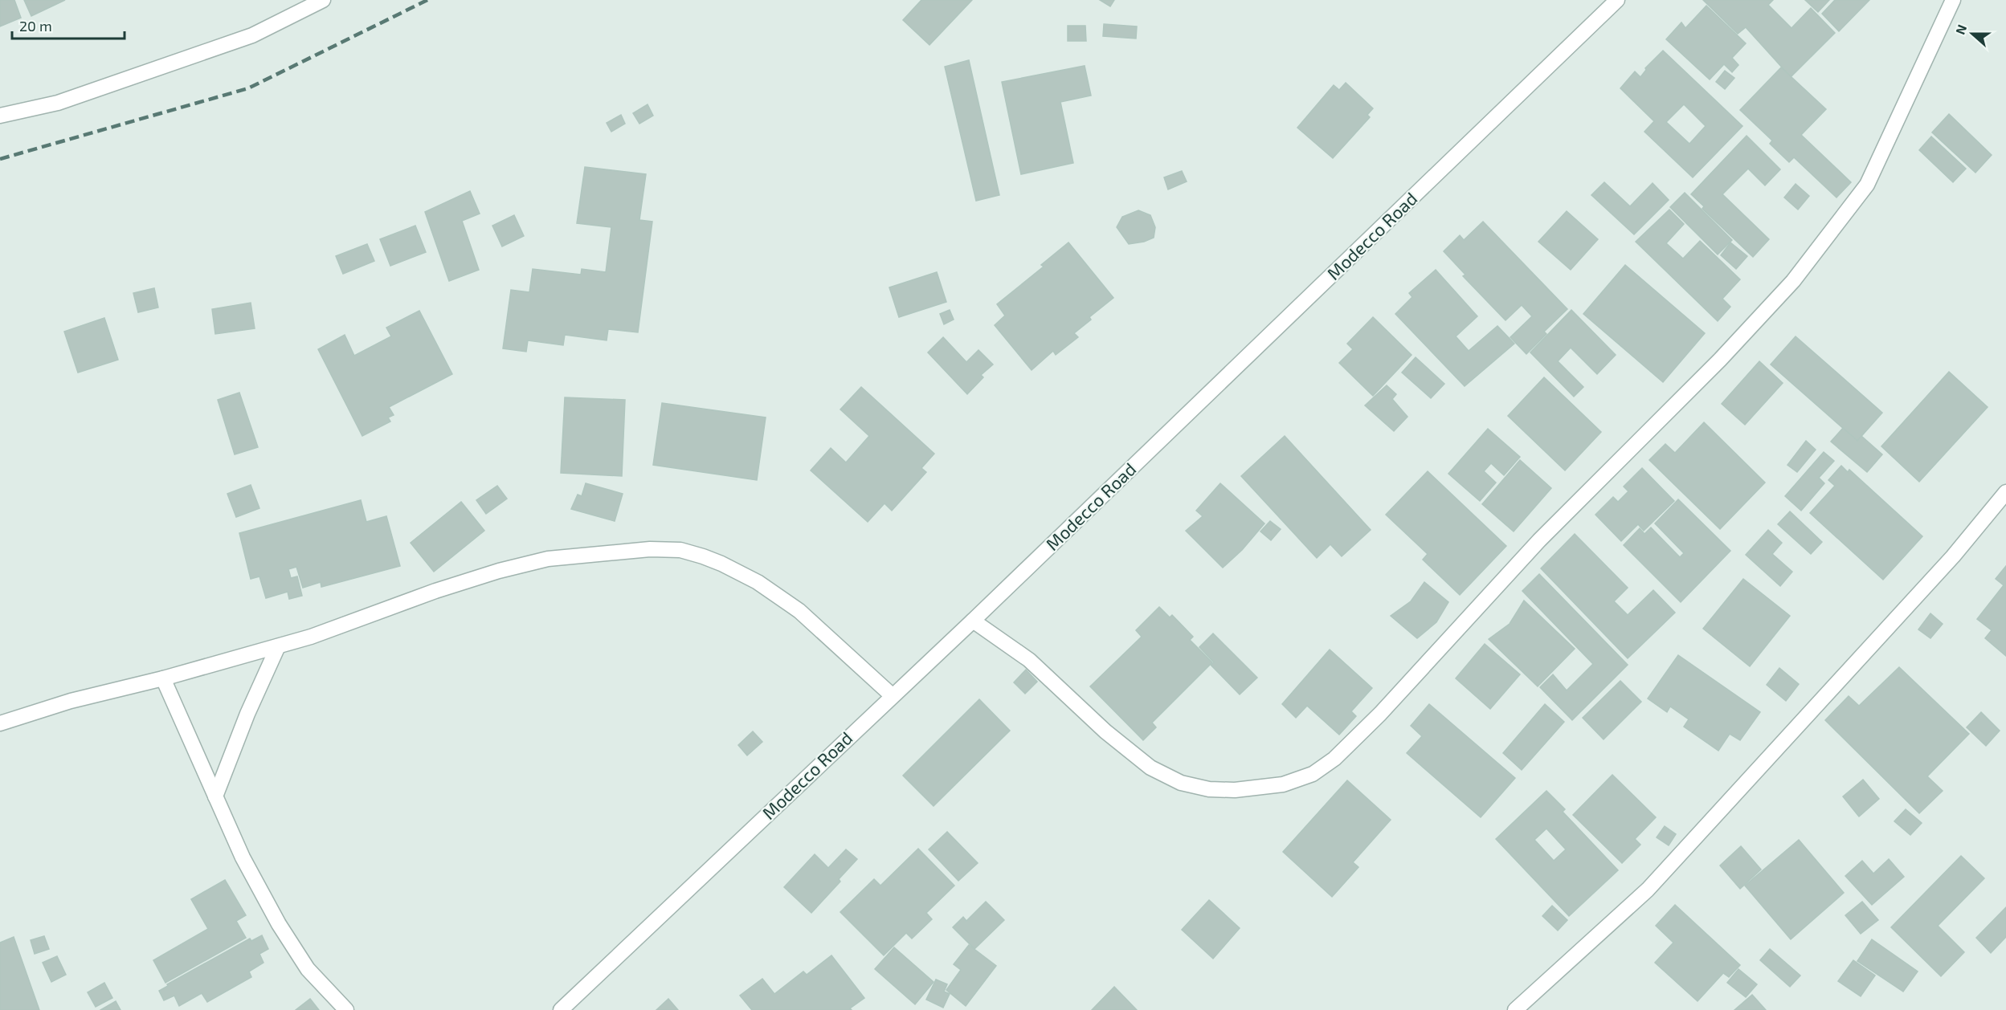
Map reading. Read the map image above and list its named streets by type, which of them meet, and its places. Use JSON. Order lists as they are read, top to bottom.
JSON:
{
  "streets": {
    "street": ["Modecco Road"]
  },
  "scale_bar": "20 m",
  "north": "left"
}
